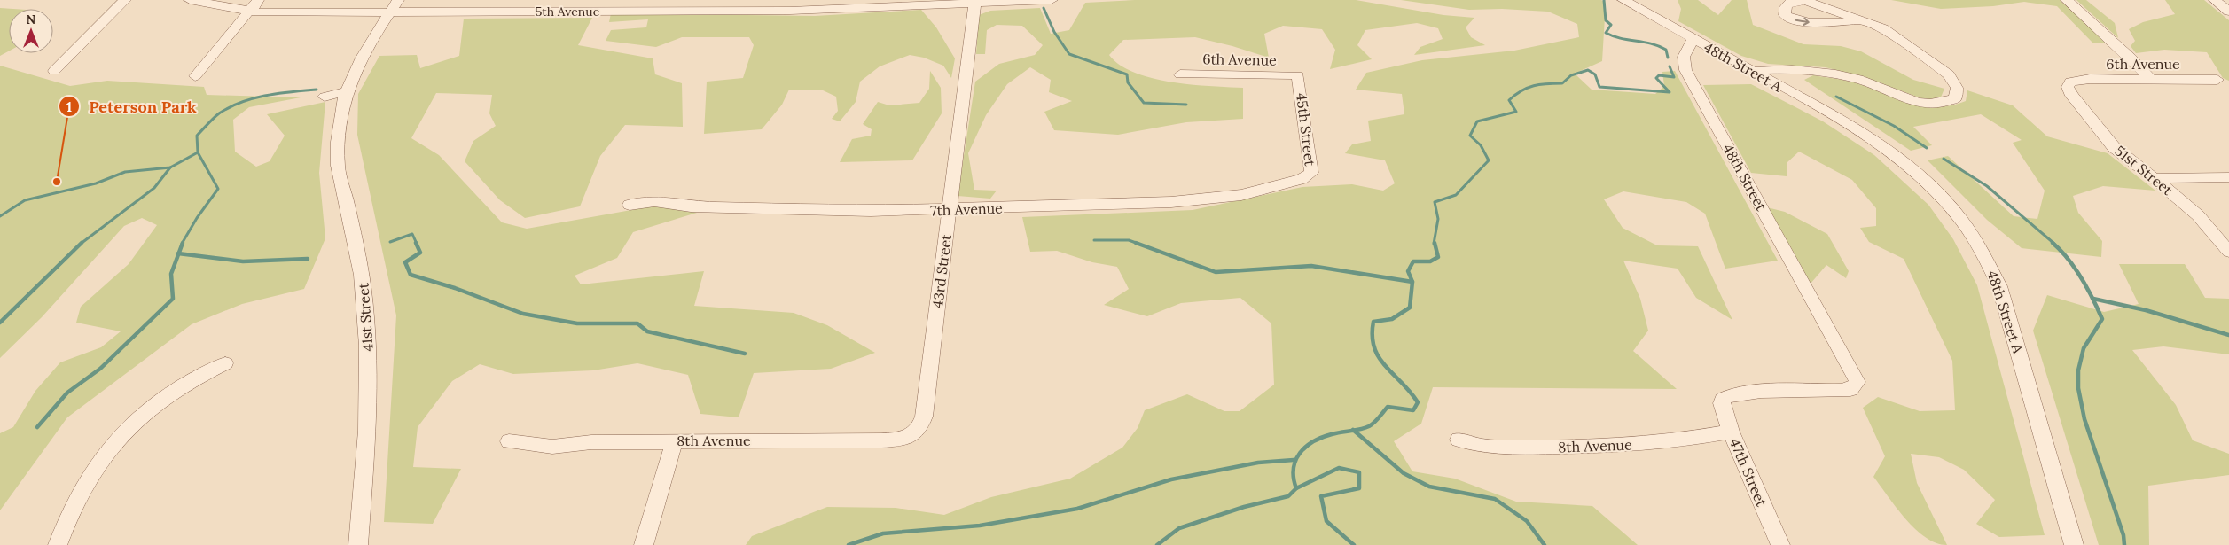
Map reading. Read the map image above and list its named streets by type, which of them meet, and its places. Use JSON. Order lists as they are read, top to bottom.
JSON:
{
  "streets": {
    "street": [
      "5th Avenue",
      "6th Avenue",
      "48th Street A",
      "45th Street",
      "51st Street",
      "48th Street",
      "7th Avenue",
      "43rd Street",
      "41st Street",
      "8th Avenue",
      "47th Street"
    ]
  },
  "crossings": [
    ["5th Avenue", "43rd Street"],
    ["5th Avenue", "41st Street"],
    ["6th Avenue", "45th Street"],
    ["6th Avenue", "51st Street"],
    ["48th Street A", "48th Street"],
    ["45th Street", "7th Avenue"],
    ["48th Street", "47th Street"],
    ["7th Avenue", "43rd Street"],
    ["43rd Street", "8th Avenue"],
    ["8th Avenue", "47th Street"]
  ],
  "places": ["Peterson Park"],
  "north": "top"
}
